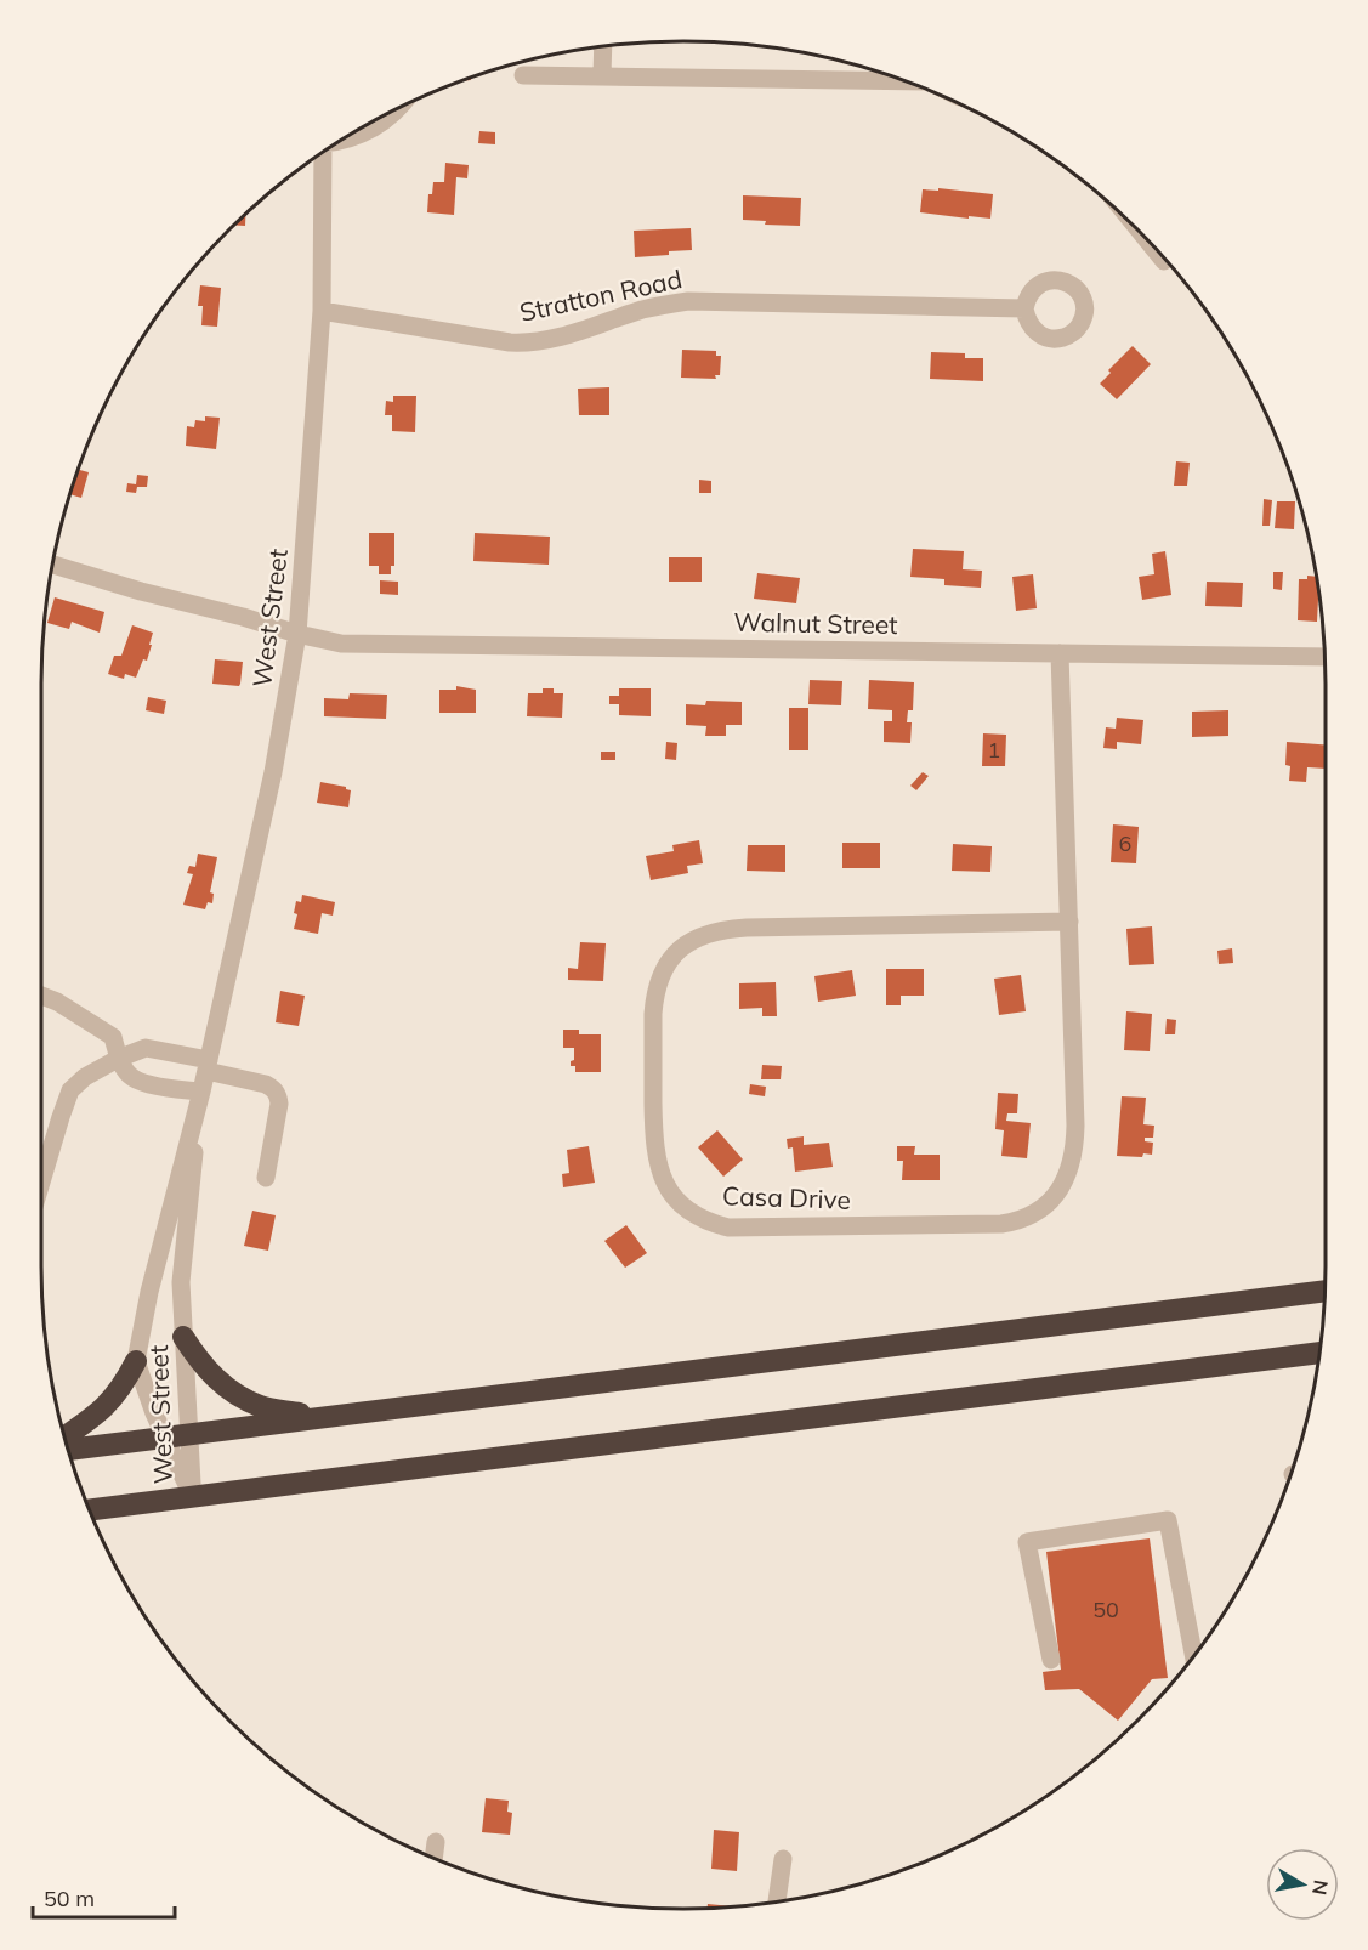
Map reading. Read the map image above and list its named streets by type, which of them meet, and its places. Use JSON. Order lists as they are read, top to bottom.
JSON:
{
  "streets": {
    "street": [
      "Stratton Road",
      "West Street",
      "Walnut Street",
      "Casa Drive"
    ]
  },
  "crossings": [
    ["Stratton Road", "West Street"],
    ["West Street", "Walnut Street"],
    ["Walnut Street", "Casa Drive"]
  ],
  "house_numbers": ["1", "6", "50"],
  "scale_bar": "50 m",
  "north": "right"
}
